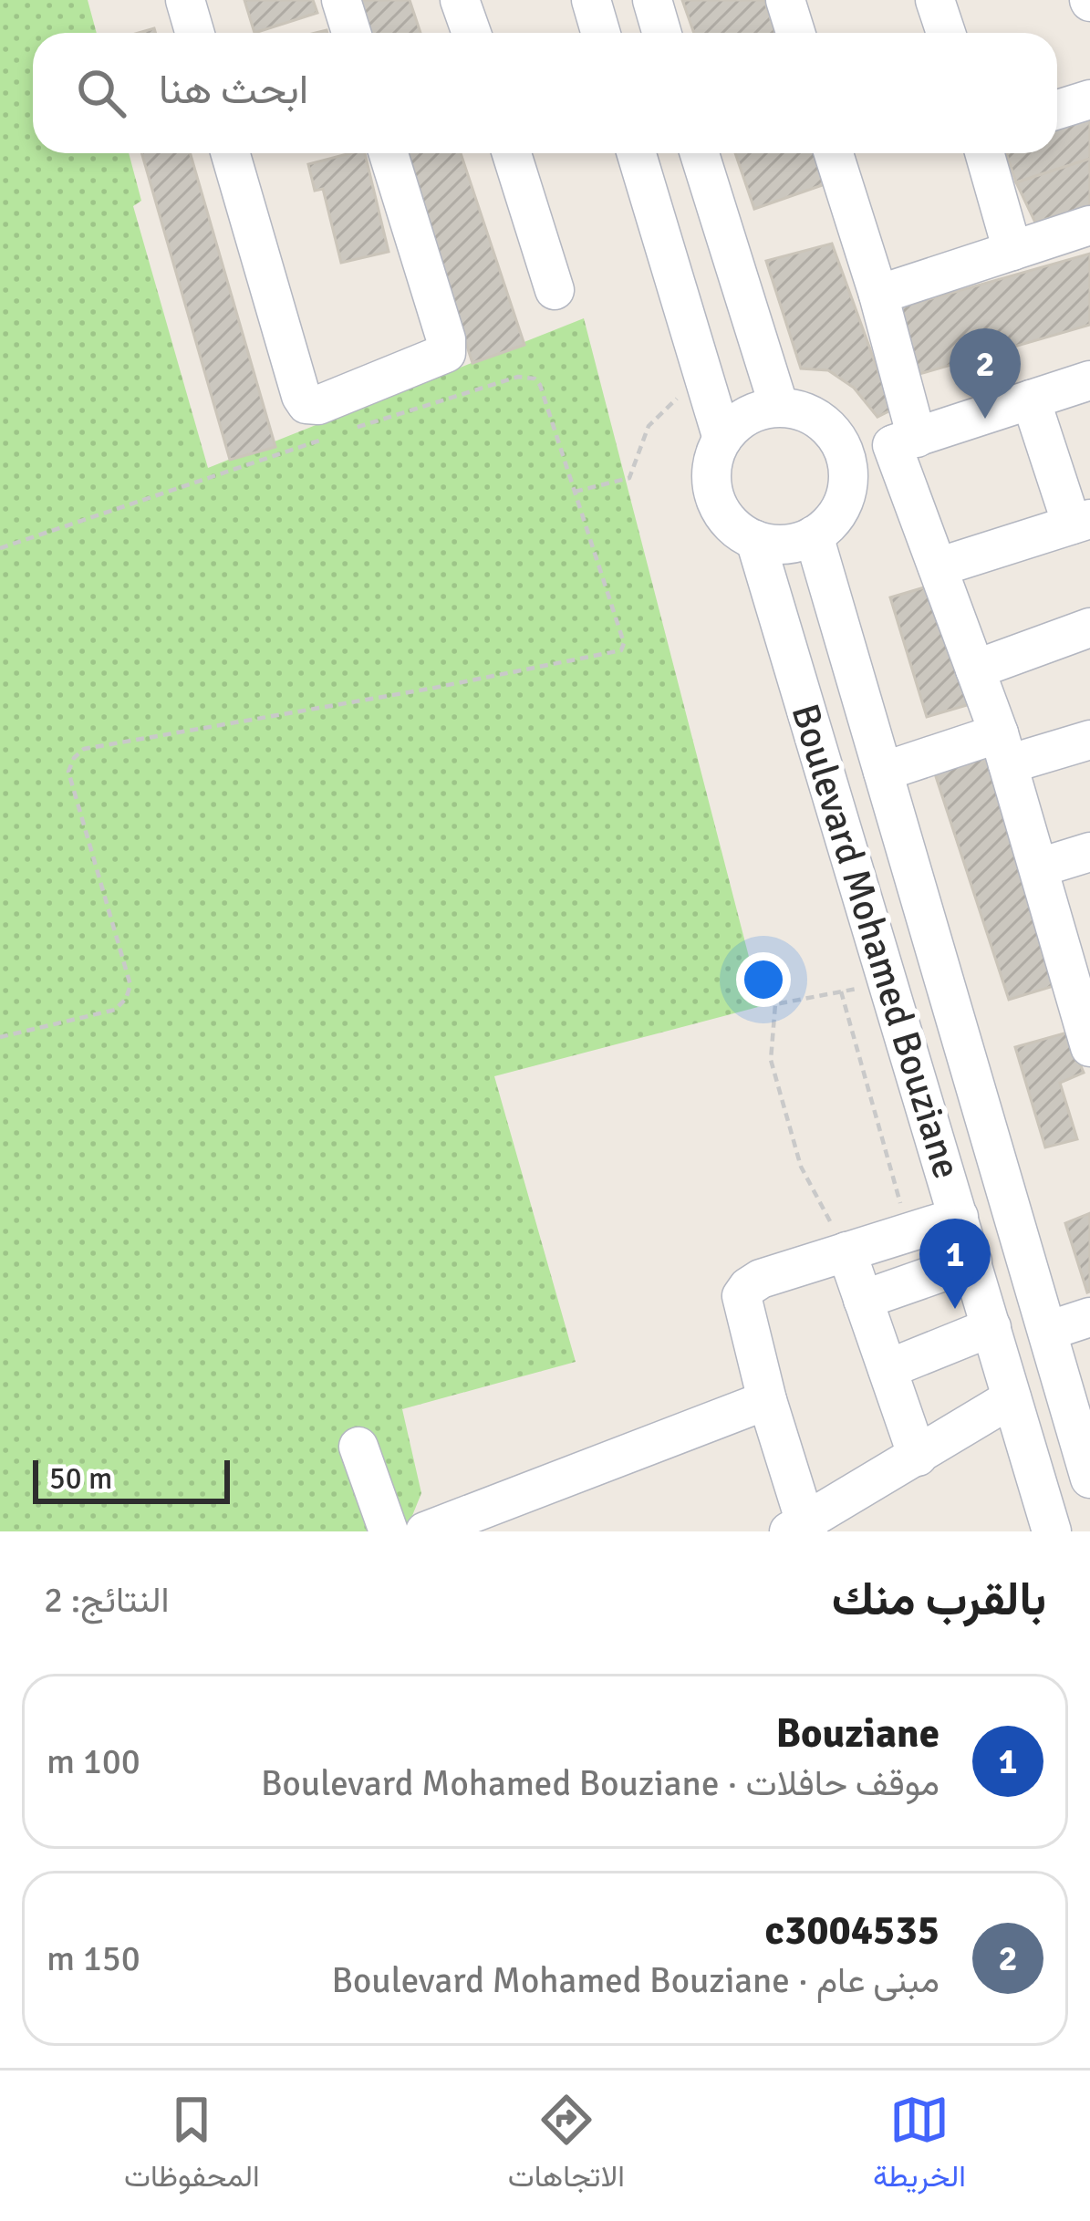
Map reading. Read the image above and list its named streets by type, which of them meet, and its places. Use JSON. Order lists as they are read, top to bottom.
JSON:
{
  "streets": {
    "street": ["Boulevard Mohamed Bouziane"]
  },
  "scale_bar": "50 m",
  "page": {
    "search": "ابحث هنا",
    "pins": ["2", "1"],
    "scale": "50 m",
    "heading": ["بالقرب منك", "النتائج: 2"],
    "list": [
      {
        "mark": "1",
        "name": "Bouziane",
        "note": "موقف حافلات · Boulevard Mohamed Bouziane",
        "value": "100 m"
      },
      {
        "mark": "2",
        "name": "c3004535",
        "note": "مبنى عام · Boulevard Mohamed Bouziane",
        "value": "150 m"
      }
    ],
    "nav": ["الخريطة", "الاتجاهات", "المحفوظات"]
  }
}
